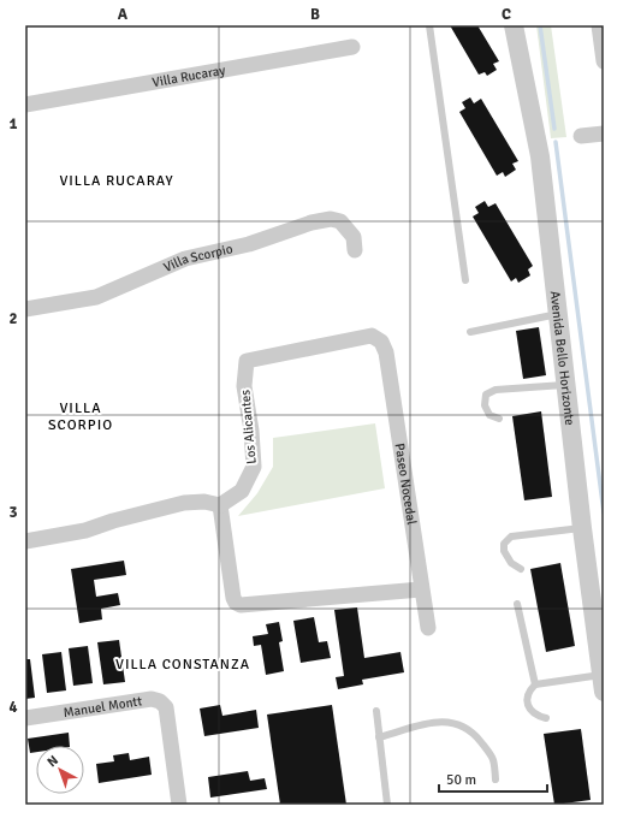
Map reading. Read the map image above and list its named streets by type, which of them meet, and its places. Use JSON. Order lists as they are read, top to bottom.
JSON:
{
  "streets": {
    "street": [
      "Villa Rucaray",
      "Villa Scorpio",
      "Avenida Bello Horizonte",
      "Los Alicantes",
      "Paseo Nocedal",
      "Manuel Montt"
    ]
  },
  "crossings": [
    ["Los Alicantes", "Paseo Nocedal"]
  ],
  "districts": ["VILLA RUCARAY", "VILLA SCORPIO", "VILLA CONSTANZA"],
  "scale_bar": "50 m",
  "north": "top left",
  "grid": {
    "columns": ["A", "B", "C"],
    "rows": [
      "1",
      "2",
      "3",
      "4"
    ]
  }
}
